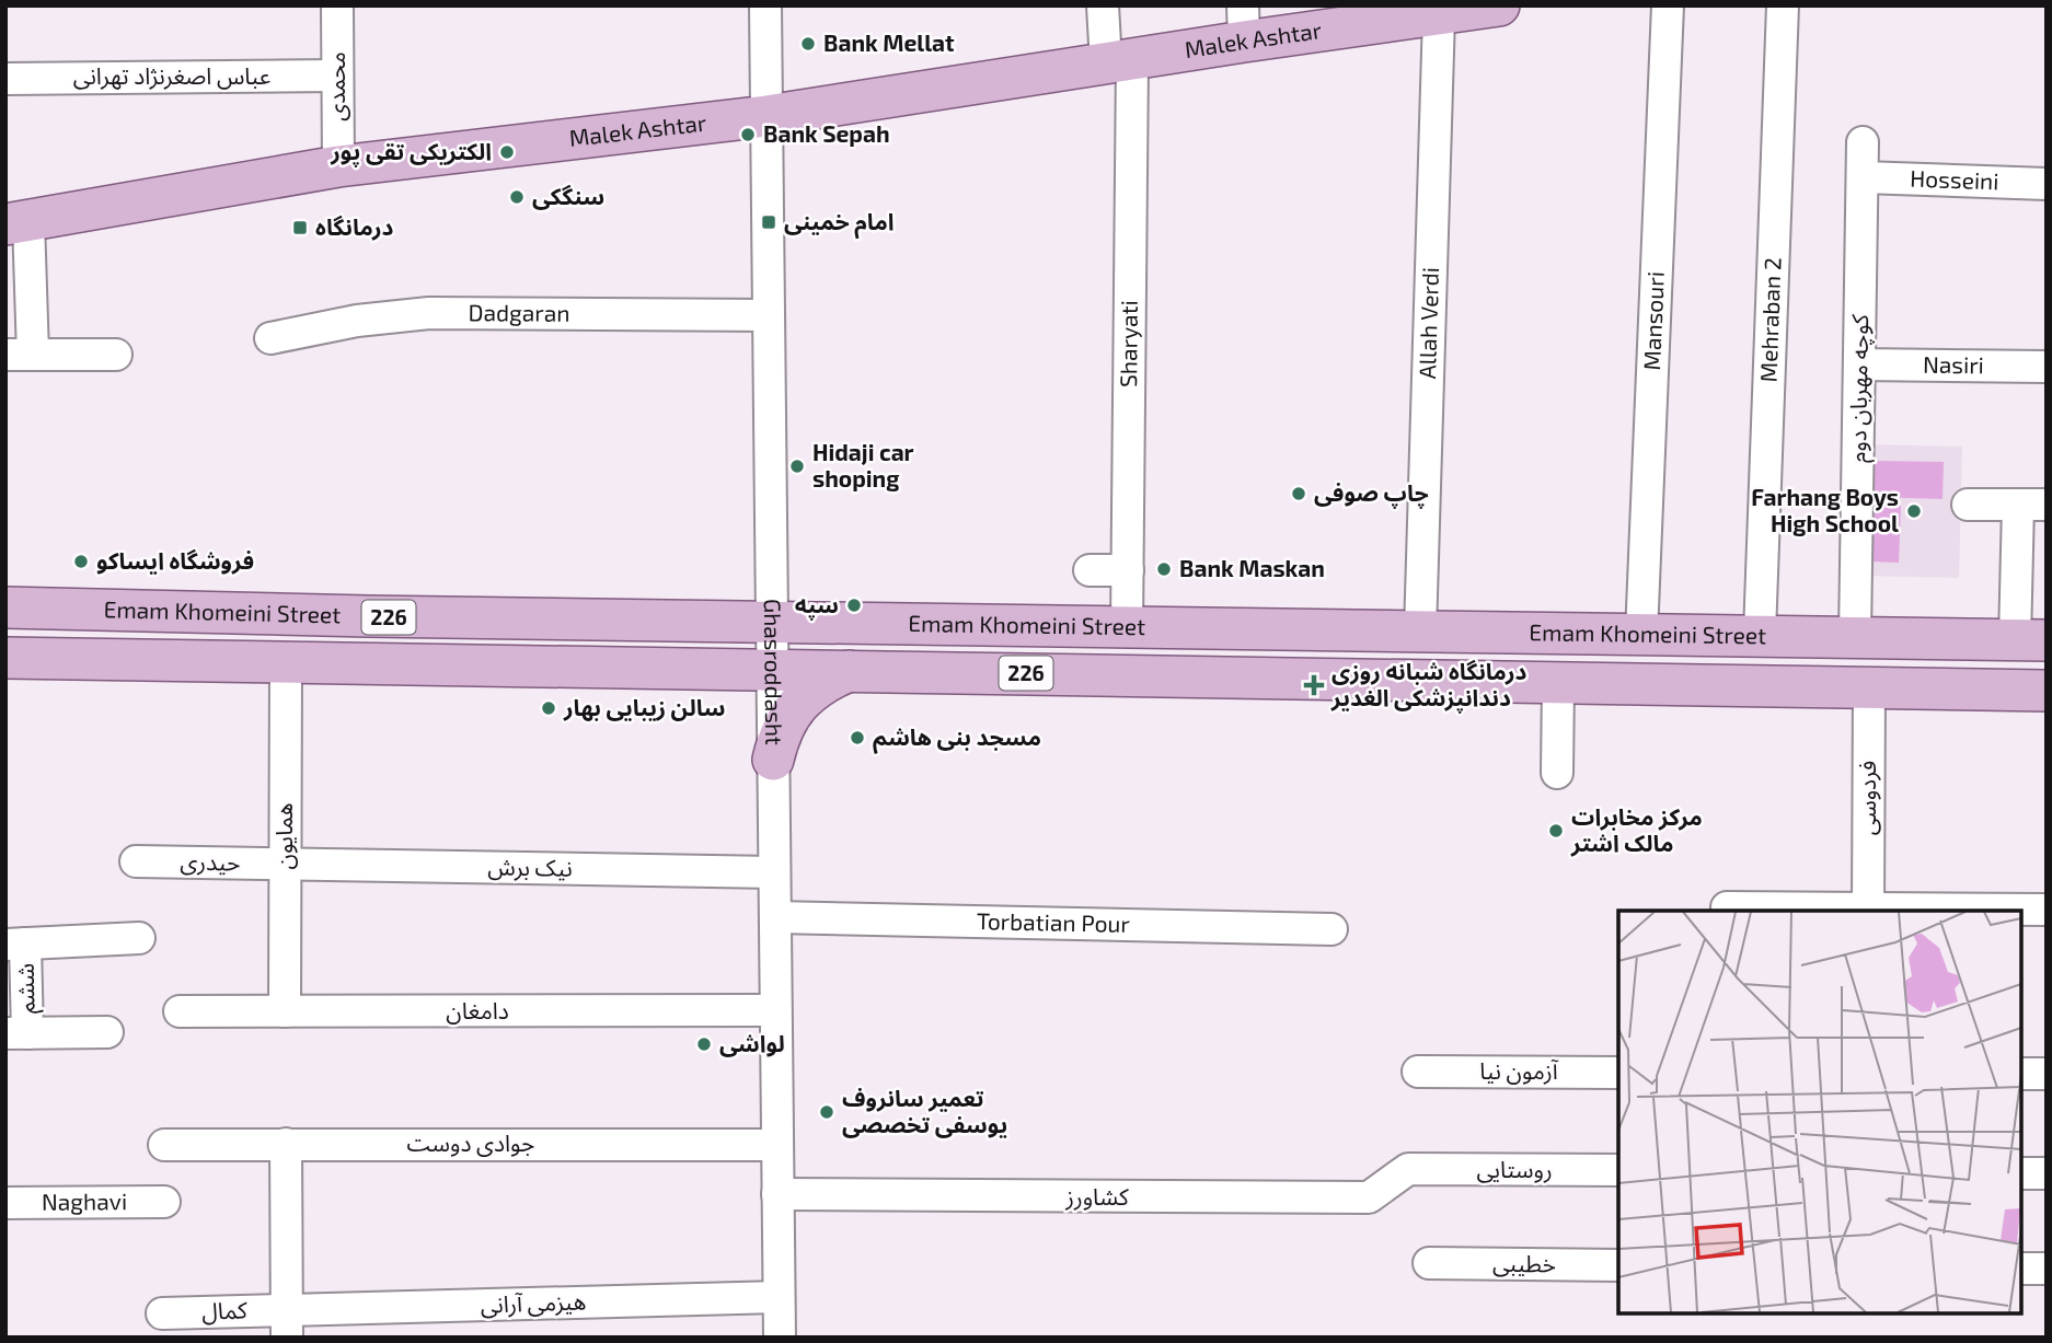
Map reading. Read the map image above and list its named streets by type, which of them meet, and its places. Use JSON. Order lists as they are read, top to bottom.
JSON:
{
  "streets": {
    "main road": ["Malek Ashtar", "Emam Khomeini Street", "226"],
    "street": [
      "عباس اصغرنژاد تهرانی",
      "محمدی",
      "Hosseini",
      "Dadgaran",
      "Mehraban 2",
      "Mansouri",
      "Allah Verdi",
      "Sharyati",
      "Nasiri",
      "کوچه مهربان دوم",
      "Ghasroddasht",
      "فردوسی",
      "همایون",
      "حیدری",
      "نیک برش",
      "Torbatian Pour",
      "ششم",
      "دامغان",
      "آزمون نیا",
      "جوادی دوست",
      "روستایی",
      "کشاورز",
      "Naghavi",
      "خطیبی",
      "هیزمی آرانی",
      "کمال"
    ]
  },
  "crossings": [
    ["Malek Ashtar", "محمدی"],
    ["Malek Ashtar", "Allah Verdi"],
    ["Malek Ashtar", "Sharyati"],
    ["Malek Ashtar", "Ghasroddasht"],
    ["عباس اصغرنژاد تهرانی", "محمدی"],
    ["Hosseini", "کوچه مهربان دوم"],
    ["Dadgaran", "Ghasroddasht"],
    ["Mehraban 2", "Emam Khomeini Street"],
    ["Mansouri", "Emam Khomeini Street"],
    ["Allah Verdi", "Emam Khomeini Street"],
    ["Sharyati", "Emam Khomeini Street"],
    ["Nasiri", "کوچه مهربان دوم"],
    ["کوچه مهربان دوم", "Emam Khomeini Street"],
    ["Emam Khomeini Street", "Ghasroddasht"],
    ["Emam Khomeini Street", "فردوسی"],
    ["Emam Khomeini Street", "همایون"],
    ["Ghasroddasht", "نیک برش"],
    ["Ghasroddasht", "Torbatian Pour"],
    ["Ghasroddasht", "دامغان"],
    ["Ghasroddasht", "جوادی دوست"],
    ["Ghasroddasht", "کشاورز"],
    ["Ghasroddasht", "هیزمی آرانی"],
    ["همایون", "حیدری"],
    ["همایون", "نیک برش"],
    ["همایون", "دامغان"],
    ["حیدری", "نیک برش"],
    ["روستایی", "کشاورز"],
    ["هیزمی آرانی", "کمال"]
  ],
  "places": {
    "other": [
      "Bank Mellat",
      "Bank Sepah",
      "الکتریکی تقی پور",
      "سنگکی",
      "Hidaji car shoping",
      "چاپ صوفی",
      "Farhang Boys High School",
      "فروشگاه ایساکو",
      "Bank Maskan",
      "سپه",
      "سالن زیبایی بهار",
      "مسجد بنی هاشم",
      "مرکز مخابرات مالک اشتر",
      "لواشی",
      "تعمیر سانروف یوسفی تخصصی"
    ],
    "transit": ["امام خمینی", "درمانگاه"],
    "health": ["درمانگاه شبانه روزی دندانپزشکی الغدیر"]
  }
}
